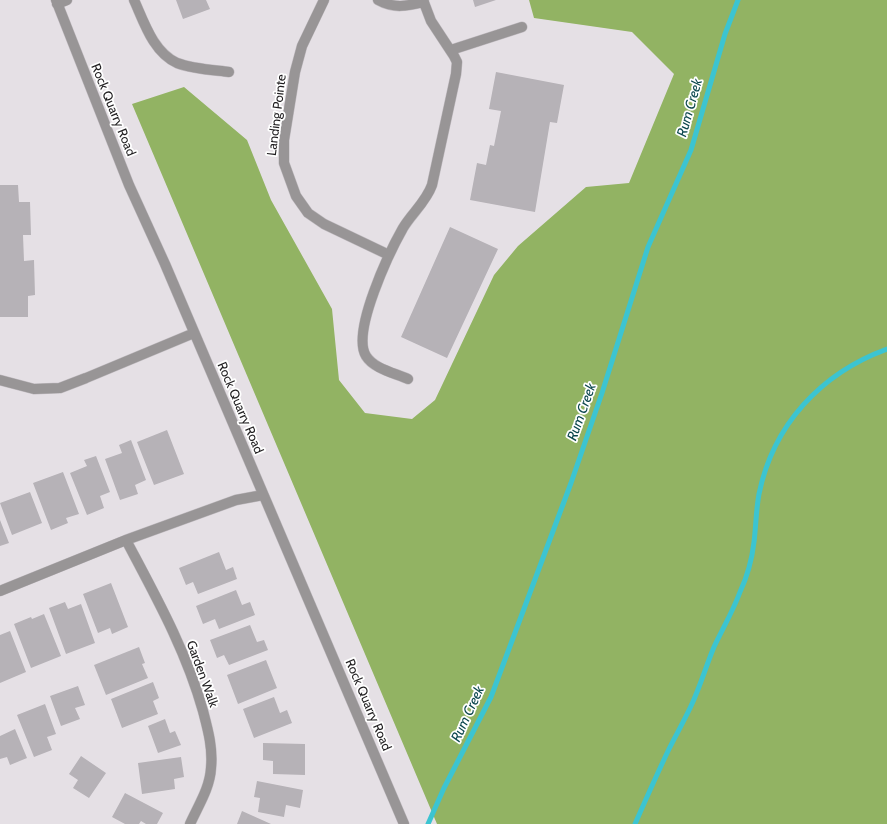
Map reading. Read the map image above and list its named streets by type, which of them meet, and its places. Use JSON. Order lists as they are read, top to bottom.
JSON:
{
  "streets": {
    "street": ["Rock Quarry Road", "Landing Pointe", "Garden Walk"]
  },
  "water": ["Rum Creek"]
}
